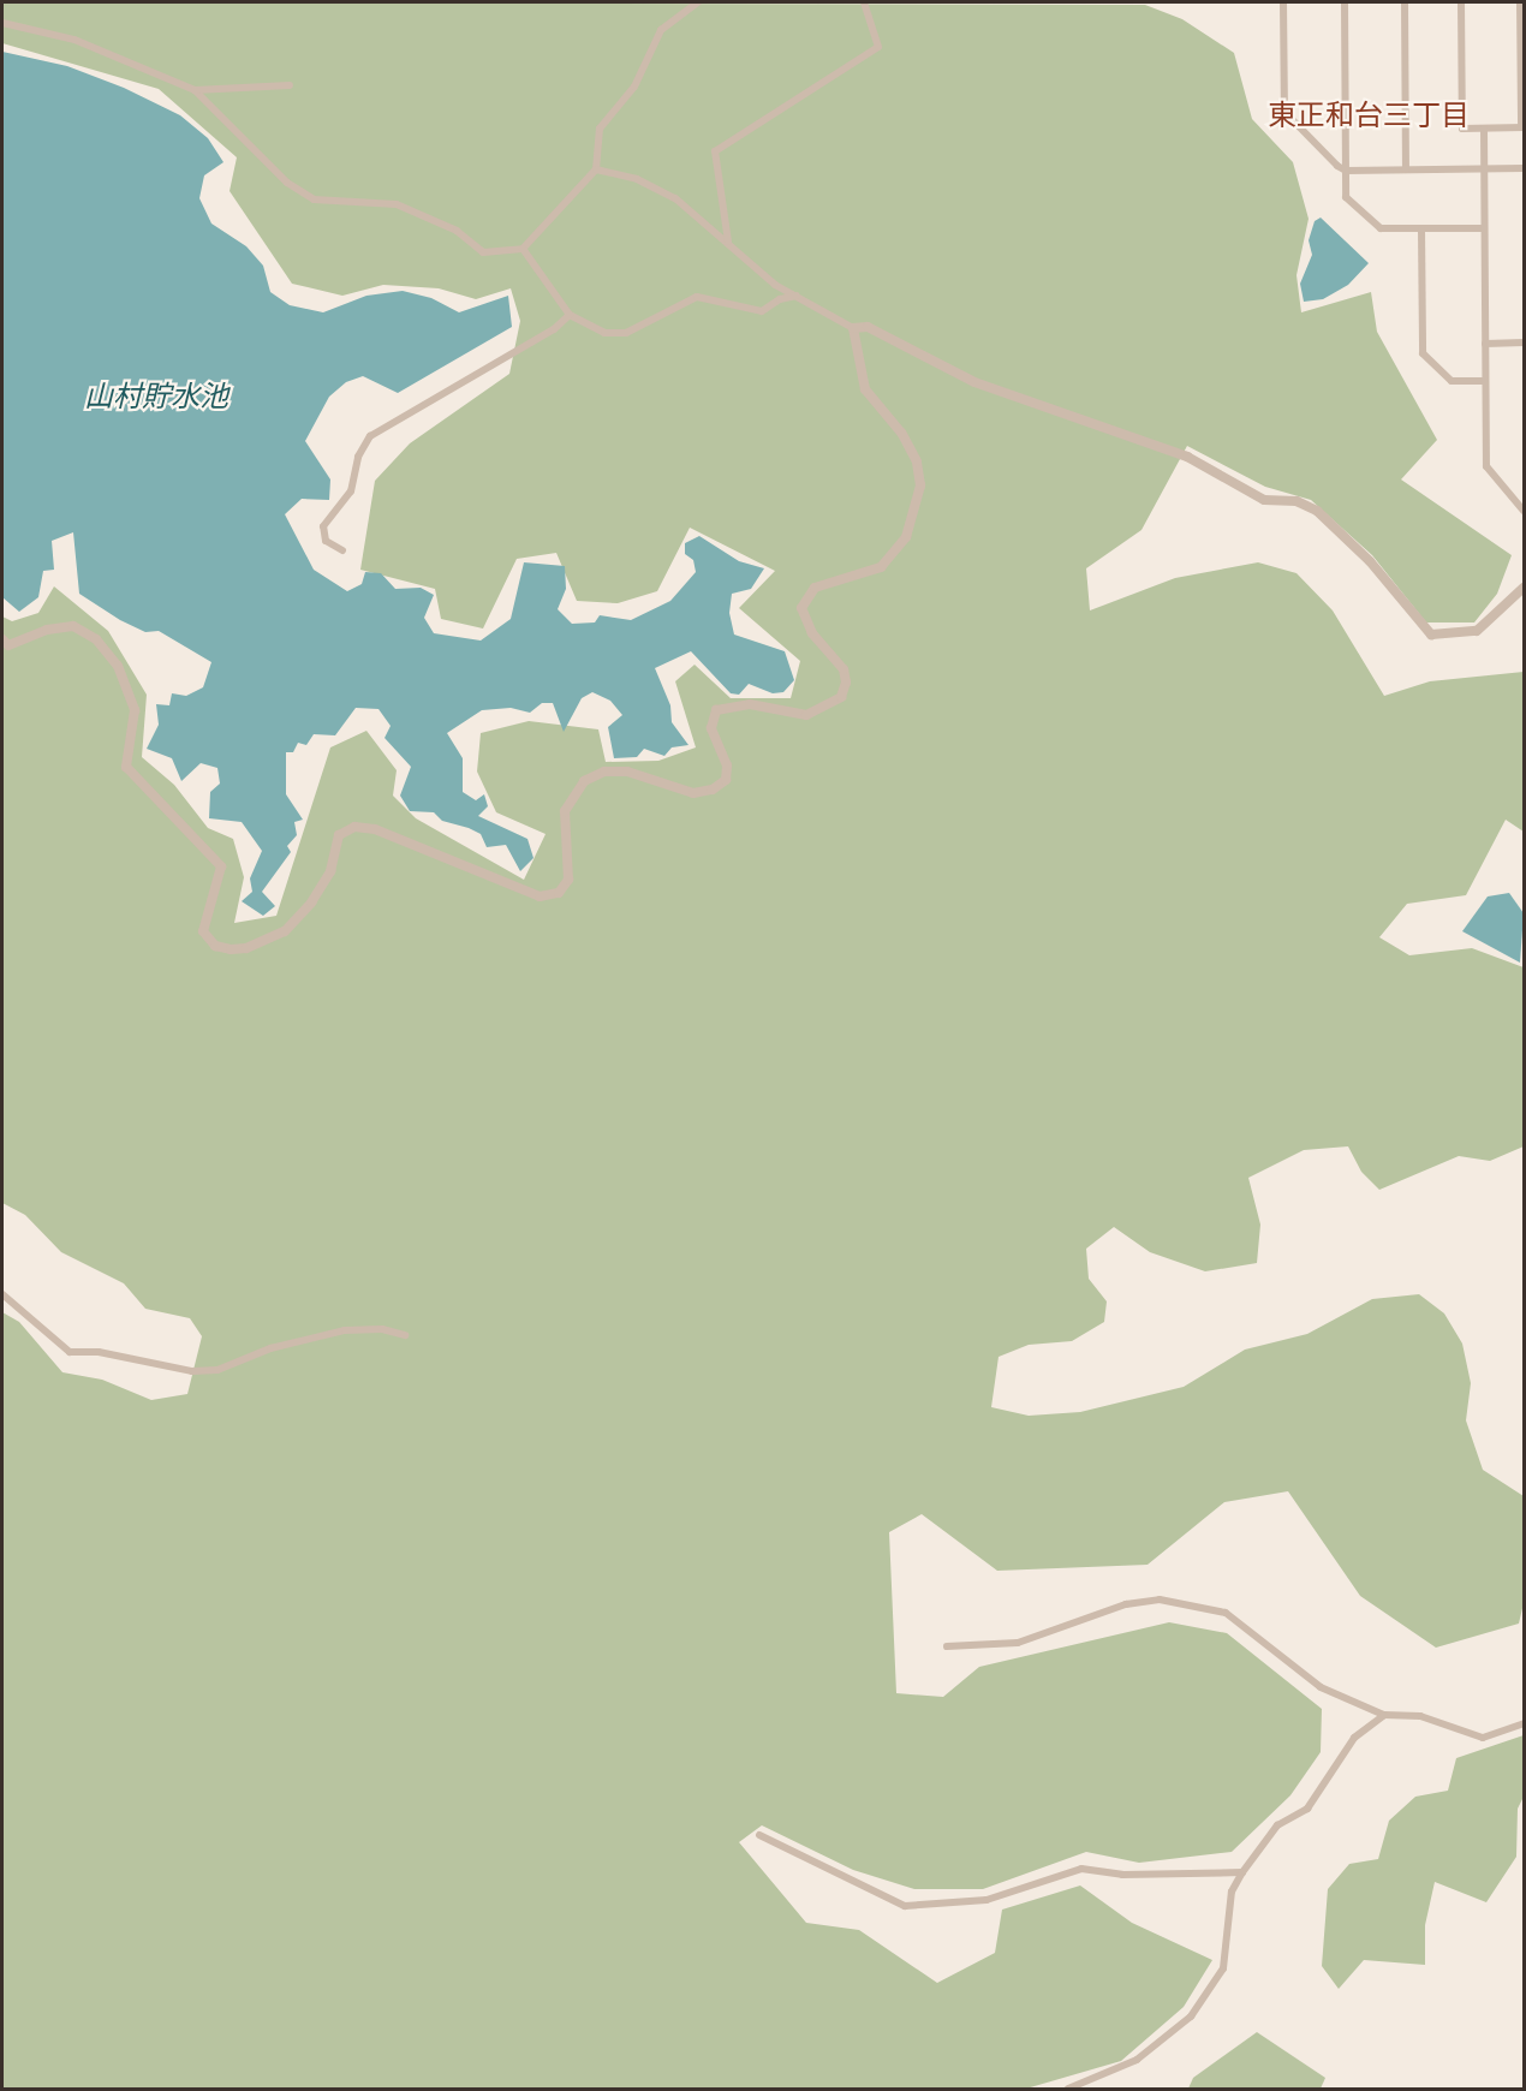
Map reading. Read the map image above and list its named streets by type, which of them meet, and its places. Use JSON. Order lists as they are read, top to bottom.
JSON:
{
  "districts": ["東正和台三丁目"],
  "water": ["山村貯水池"]
}
